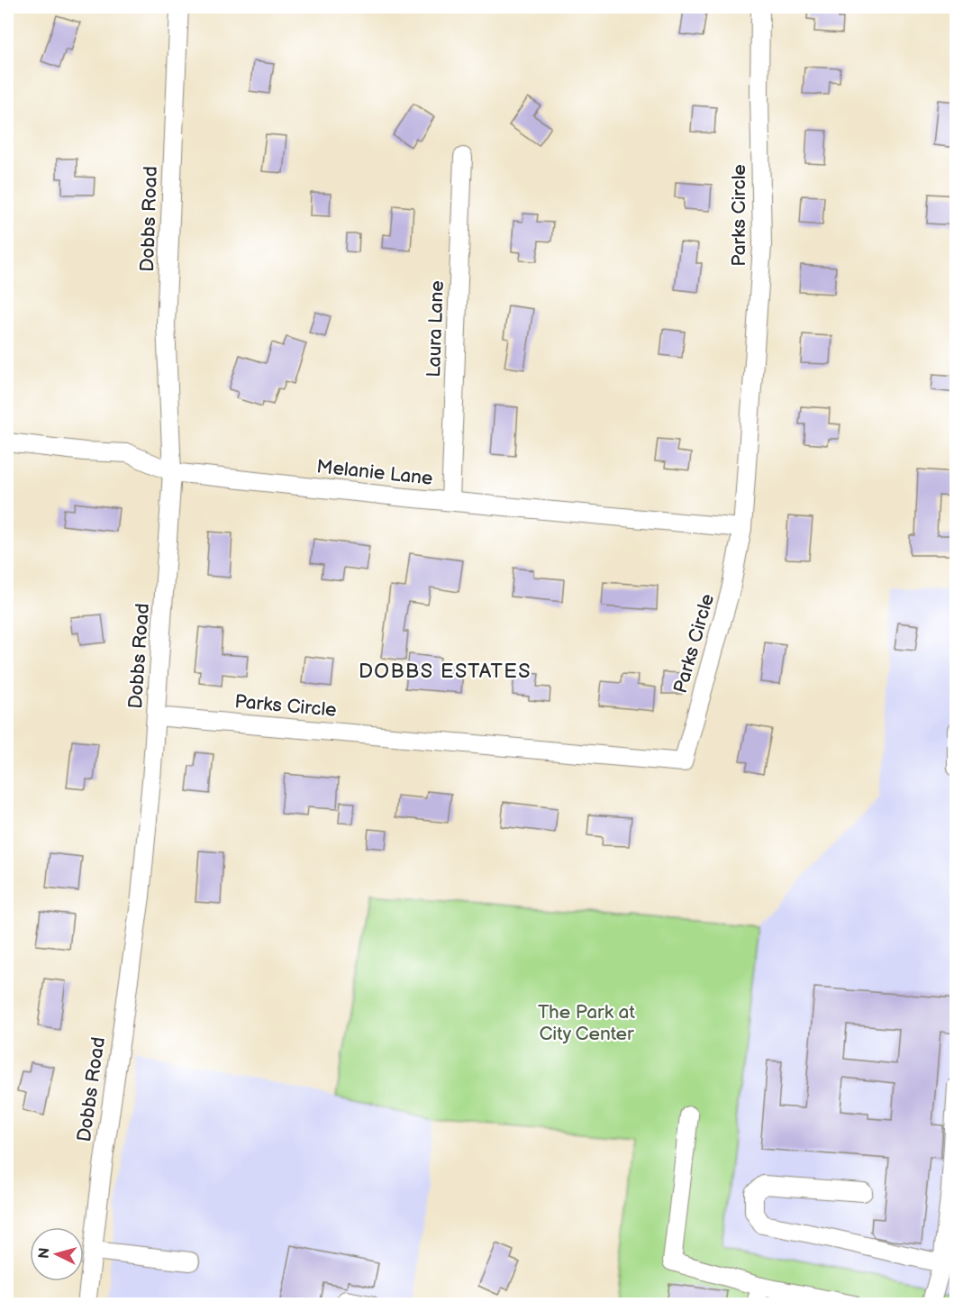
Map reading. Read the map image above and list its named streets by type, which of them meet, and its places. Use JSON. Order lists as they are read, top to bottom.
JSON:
{
  "streets": {
    "street": [
      "Parks Circle",
      "Dobbs Road",
      "Laura Lane",
      "Melanie Lane"
    ]
  },
  "crossings": [
    ["Parks Circle", "Dobbs Road"],
    ["Parks Circle", "Melanie Lane"],
    ["Dobbs Road", "Melanie Lane"],
    ["Laura Lane", "Melanie Lane"]
  ],
  "districts": ["DOBBS ESTATES"],
  "parks": ["The Park at City Center"],
  "north": "left"
}
